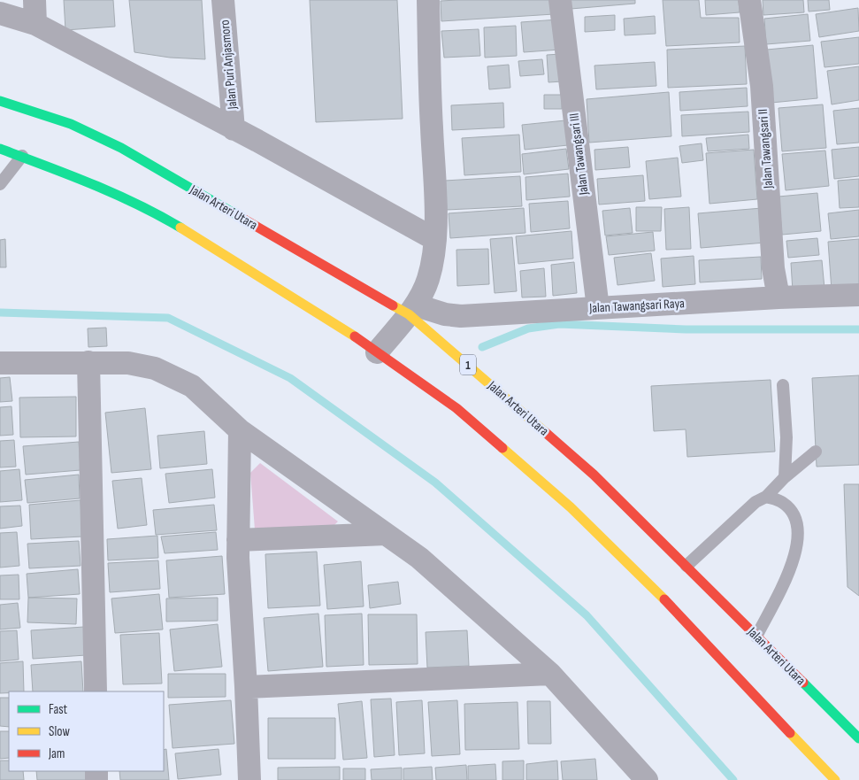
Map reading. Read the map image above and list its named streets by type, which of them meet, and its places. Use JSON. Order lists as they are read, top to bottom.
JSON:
{
  "streets": {
    "highway": ["Jalan Arteri Utara", "1"],
    "street": [
      "Jalan Puri Anjasmoro",
      "Jalan Tawangsari II",
      "Jalan Tawangsari III",
      "Jalan Tawangsari Raya"
    ]
  },
  "crossings": [
    ["Jalan Tawangsari II", "Jalan Tawangsari Raya"],
    ["Jalan Tawangsari III", "Jalan Tawangsari Raya"],
    ["Jalan Arteri Utara", "Jalan Tawangsari Raya"]
  ],
  "legend": ["Fast", "Slow", "Jam"]
}
